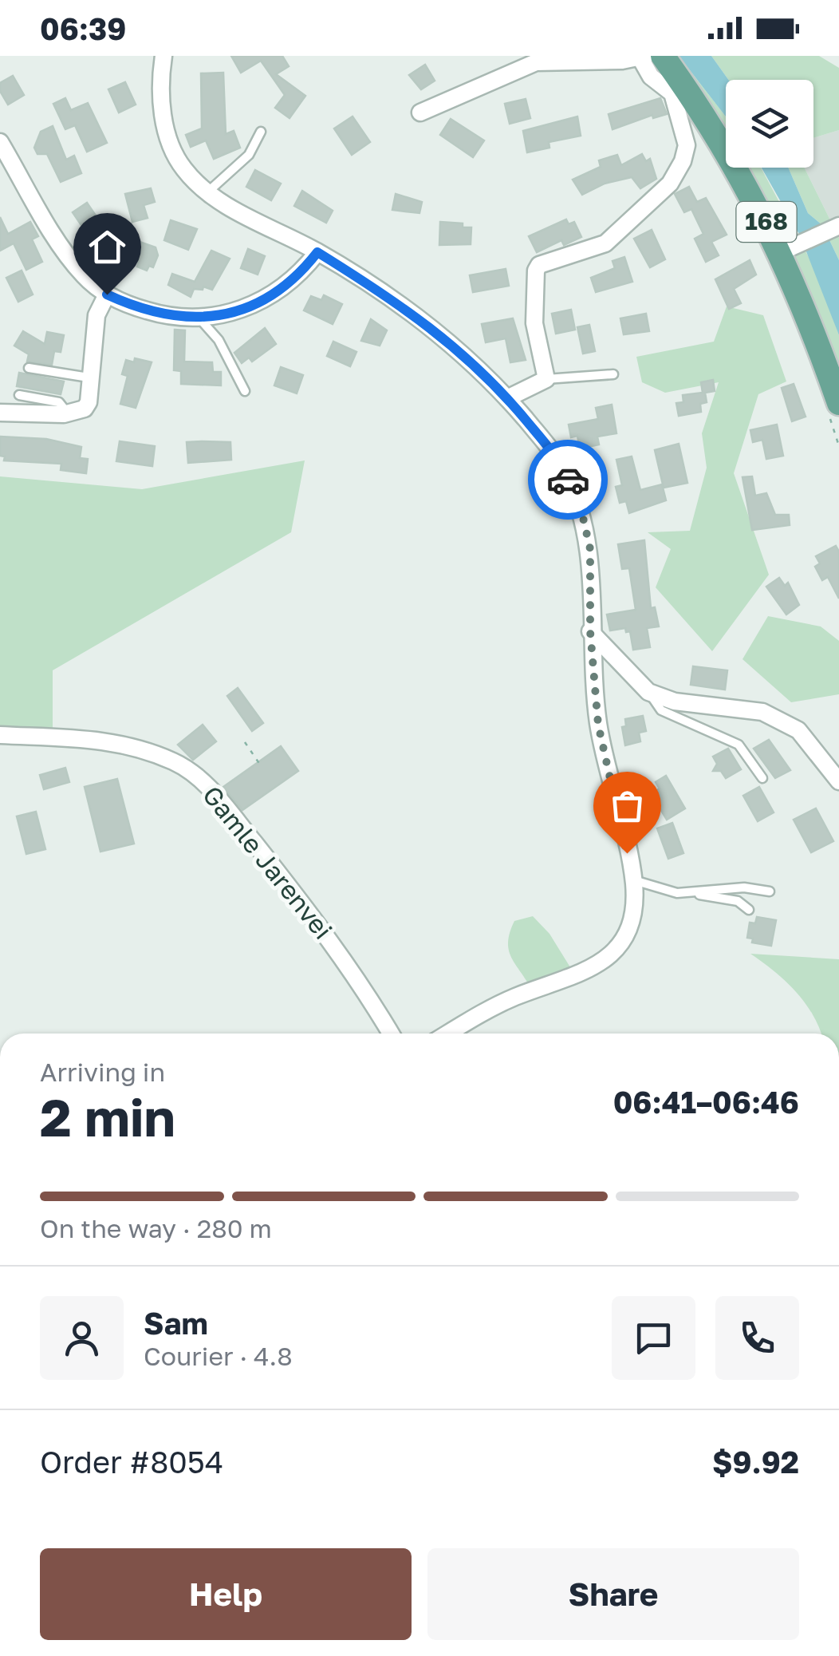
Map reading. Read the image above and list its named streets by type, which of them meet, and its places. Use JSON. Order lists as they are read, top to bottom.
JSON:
{
  "streets": {
    "main road": ["168"],
    "street": ["Gamle Jarenvei"]
  },
  "page": {
    "status": "06:39",
    "heading": ["2 min", "Arriving in", "06:41–06:46"],
    "panel": [
      "Sam",
      "Courier · 4.8",
      "Order #8054",
      "$9.92"
    ],
    "bar": "On the way · 280 m",
    "buttons": ["Help", "Share"]
  }
}
